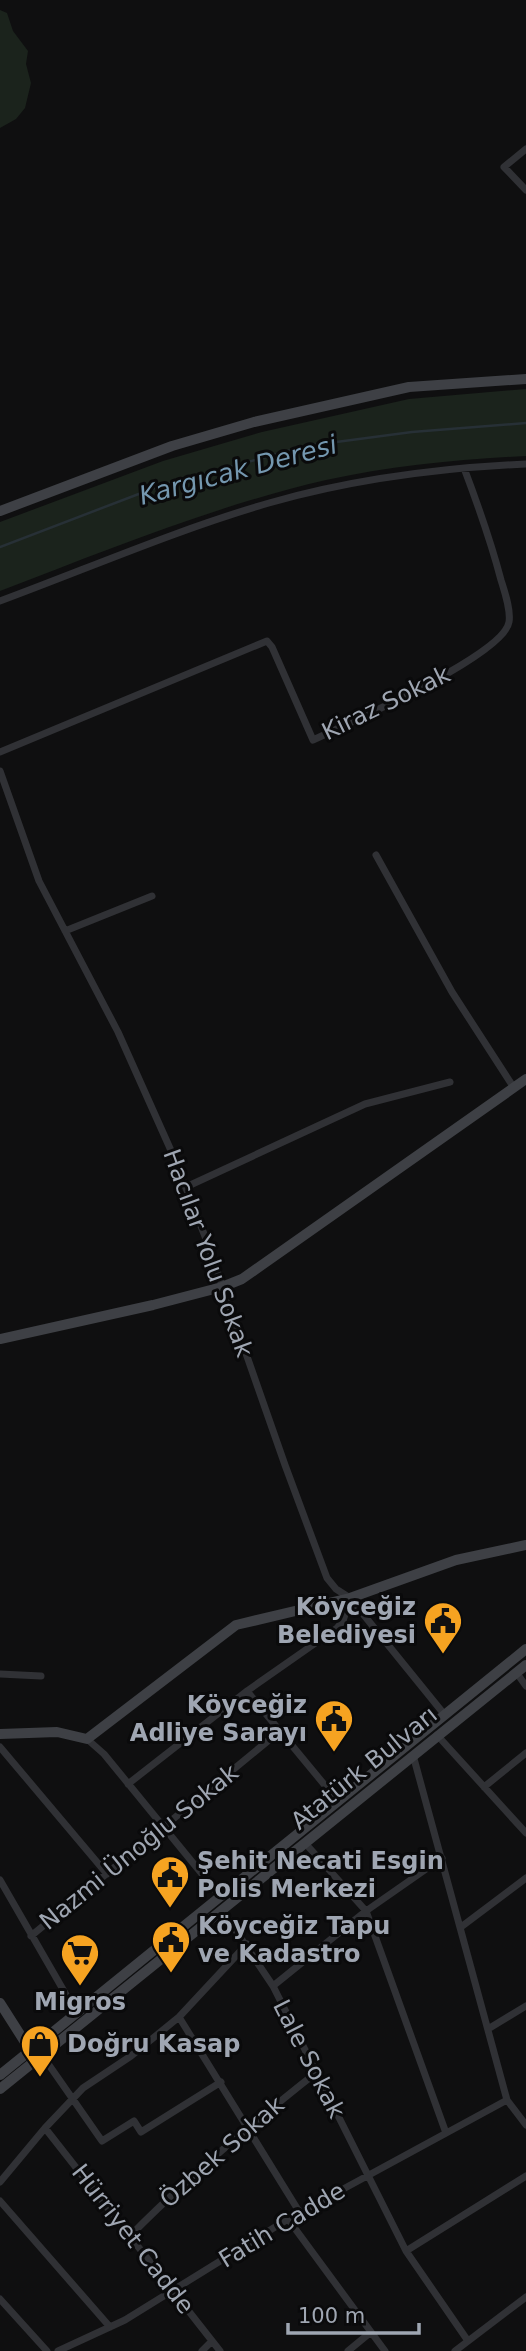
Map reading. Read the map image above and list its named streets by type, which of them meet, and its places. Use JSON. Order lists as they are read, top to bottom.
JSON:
{
  "streets": {
    "street": [
      "Kiraz Sokak",
      "Hacılar Yolu Sokak",
      "Atatürk Bulvarı",
      "Nazmi Ünoğlu Sokak",
      "Lale Sokak",
      "Özbek Sokak",
      "Fatih Cadde",
      "Hürriyet Cadde"
    ]
  },
  "crossings": [
    ["Hacılar Yolu Sokak", "Atatürk Bulvarı"],
    ["Atatürk Bulvarı", "Lale Sokak"],
    ["Lale Sokak", "Özbek Sokak"],
    ["Lale Sokak", "Fatih Cadde"],
    ["Özbek Sokak", "Hürriyet Cadde"],
    ["Fatih Cadde", "Hürriyet Cadde"]
  ],
  "water": ["Kargıcak Deresi"],
  "places": {
    "public building": [
      "Köyceğiz Belediyesi",
      "Köyceğiz Adliye Sarayı",
      "Şehit Necati Esgin Polis Merkezi",
      "Köyceğiz Tapu ve Kadastro"
    ],
    "supermarket": ["Migros"],
    "shop": ["Doğru Kasap"]
  },
  "scale_bar": "100 m"
}
